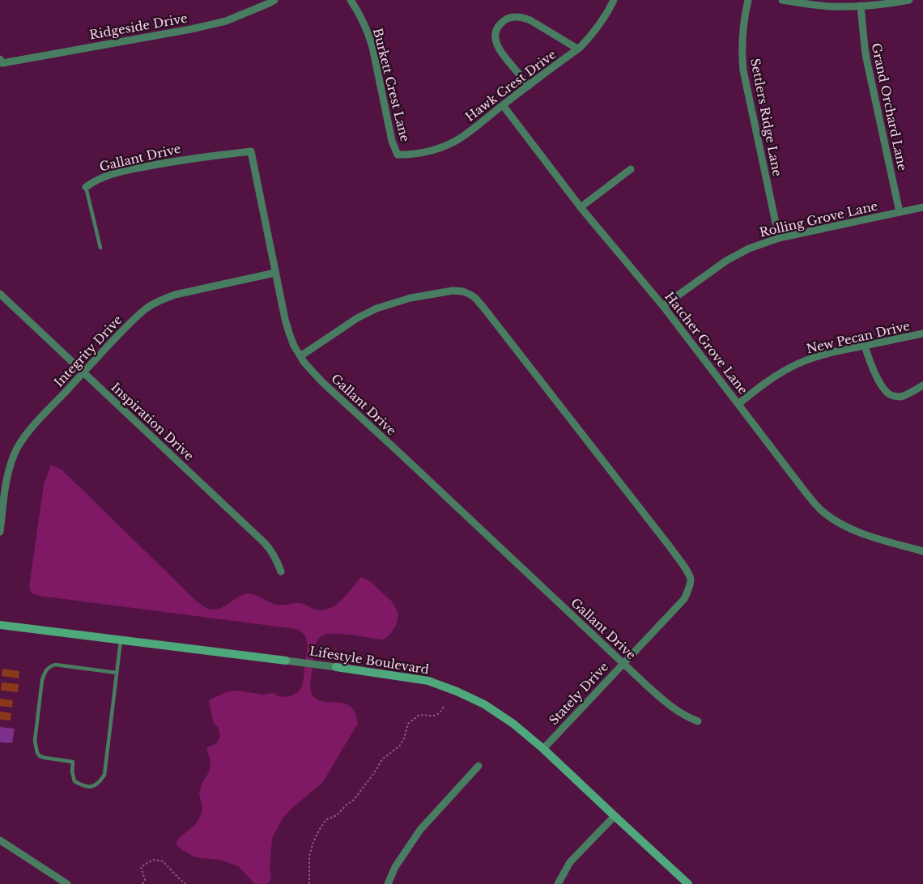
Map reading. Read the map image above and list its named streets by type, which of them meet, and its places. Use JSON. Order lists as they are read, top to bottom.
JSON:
{
  "streets": {
    "street": [
      "Ridgeside Drive",
      "Burkett Crest Lane",
      "Hawk Crest Drive",
      "Grand Orchard Lane",
      "Settlers Ridge Lane",
      "Gallant Drive",
      "Rolling Grove Lane",
      "New Pecan Drive",
      "Hatcher Grove Lane",
      "Integrity Drive",
      "Inspiration Drive",
      "Lifestyle Boulevard",
      "Stately Drive"
    ]
  },
  "crossings": [
    ["Burkett Crest Lane", "Hawk Crest Drive"],
    ["Hawk Crest Drive", "Hatcher Grove Lane"],
    ["Grand Orchard Lane", "Rolling Grove Lane"],
    ["Settlers Ridge Lane", "Rolling Grove Lane"],
    ["Gallant Drive", "Integrity Drive"],
    ["Gallant Drive", "Stately Drive"],
    ["Rolling Grove Lane", "Hatcher Grove Lane"],
    ["New Pecan Drive", "Hatcher Grove Lane"],
    ["Integrity Drive", "Inspiration Drive"],
    ["Lifestyle Boulevard", "Stately Drive"]
  ]
}
